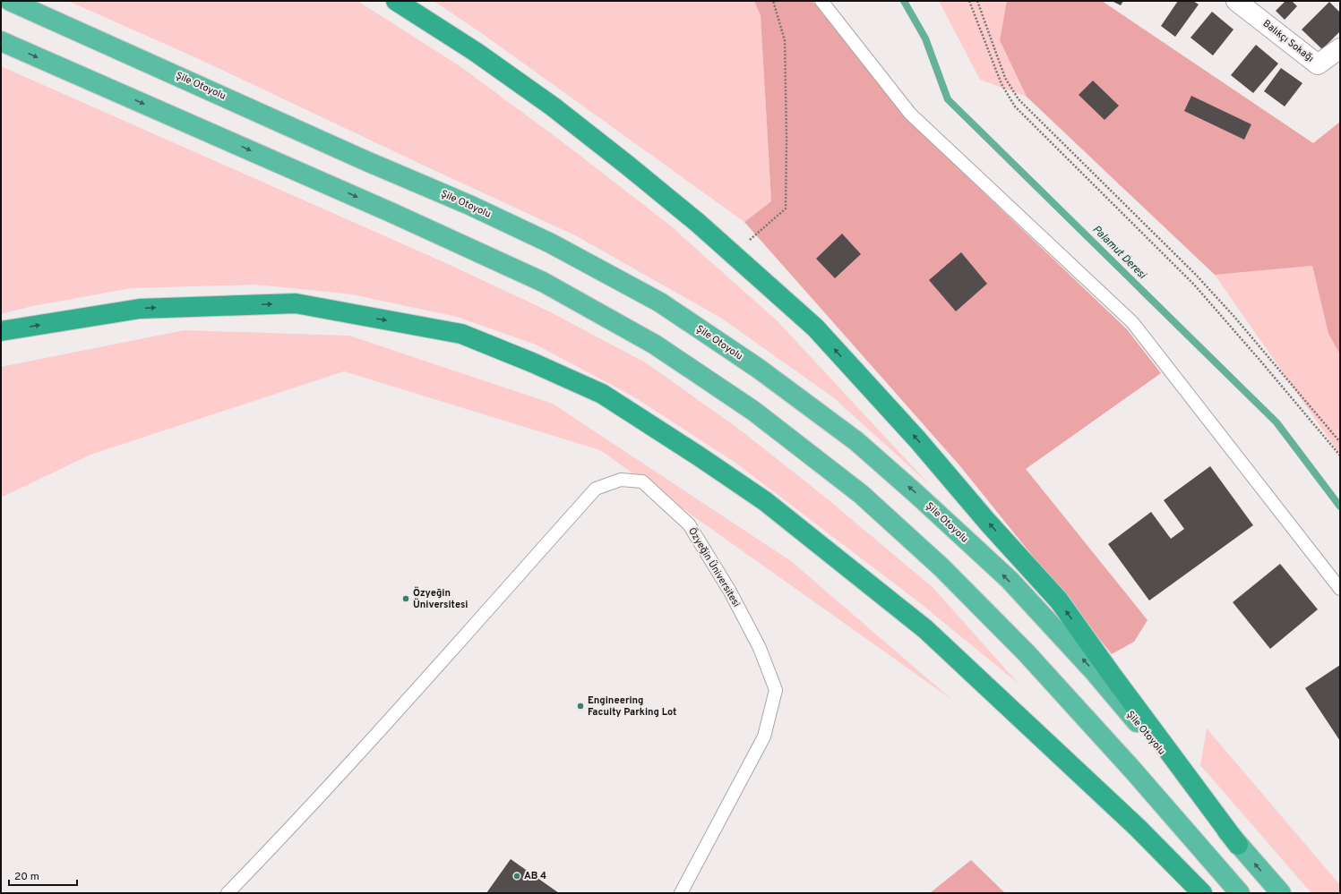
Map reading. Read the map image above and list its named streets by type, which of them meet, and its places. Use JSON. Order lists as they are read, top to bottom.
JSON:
{
  "streets": {
    "highway": ["Şile Otoyolu"],
    "street": ["Balıkçı Sokağı"],
    "lane": ["Özyeğin Üniversitesi"]
  },
  "water": ["Palamut Deresi"],
  "places": ["Özyeğin Üniversitesi", "Engineering Faculty Parking Lot", "AB 4"],
  "scale_bar": "20 m"
}
